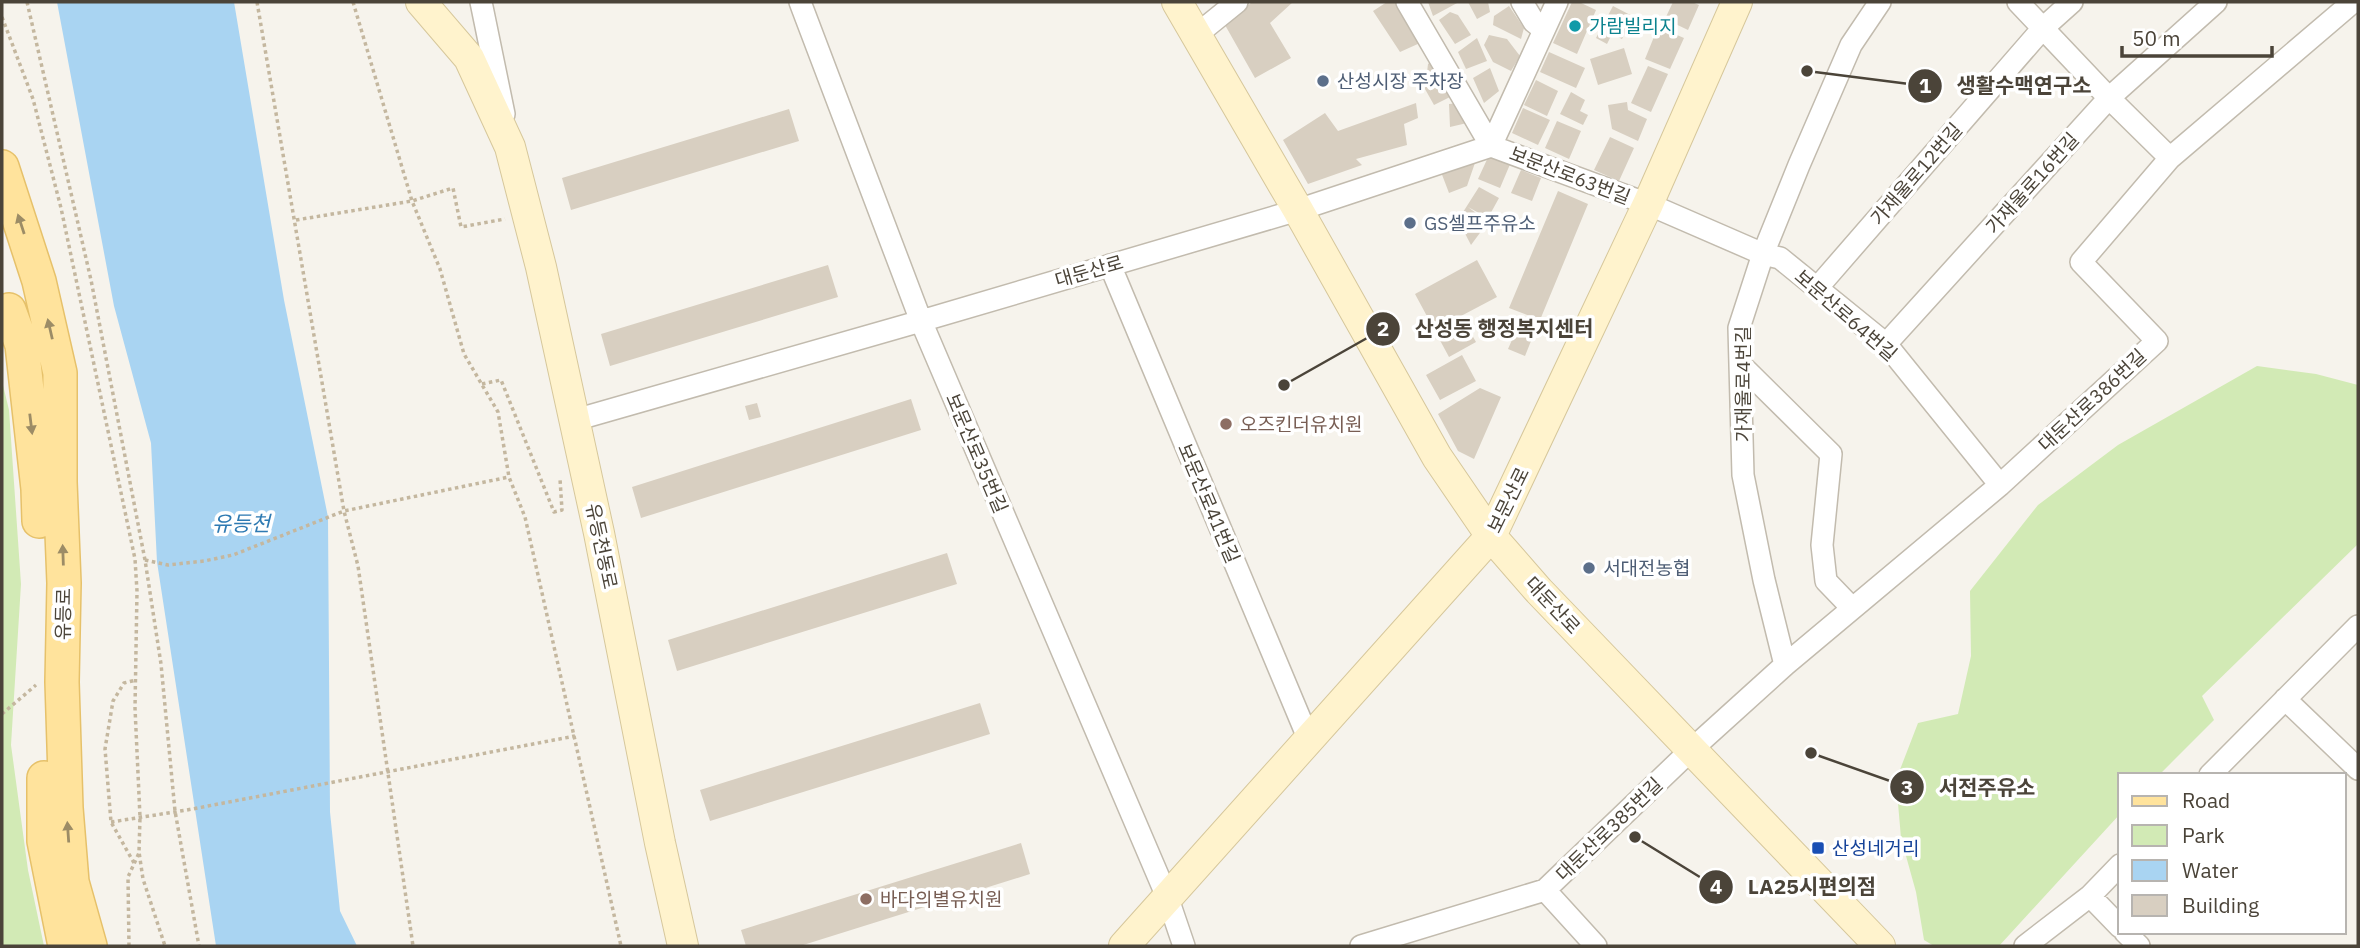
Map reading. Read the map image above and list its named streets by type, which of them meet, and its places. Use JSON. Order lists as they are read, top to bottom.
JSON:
{
  "streets": {
    "main road": [
      "대둔산로",
      "보문산로",
      "유등천동로",
      "유등로"
    ],
    "street": [
      "가재울로12번길",
      "보문산로63번길",
      "가재울로16번길",
      "보문산로64번길",
      "가재울로4번길",
      "대둔산로386번길",
      "보문산로35번길",
      "보문산로41번길",
      "대둔산로385번길"
    ]
  },
  "crossings": [
    ["가재울로12번길", "보문산로64번길"],
    ["보문산로63번길", "보문산로64번길"],
    ["보문산로63번길", "보문산로"],
    ["가재울로16번길", "보문산로64번길"],
    ["대둔산로", "대둔산로386번길"],
    ["대둔산로", "보문산로35번길"],
    ["대둔산로", "보문산로"],
    ["대둔산로", "보문산로41번길"],
    ["대둔산로", "유등천동로"],
    ["대둔산로", "대둔산로385번길"],
    ["보문산로64번길", "가재울로4번길"],
    ["보문산로64번길", "대둔산로386번길"],
    ["보문산로64번길", "보문산로"],
    ["가재울로4번길", "대둔산로386번길"],
    ["대둔산로386번길", "대둔산로385번길"],
    ["보문산로35번길", "보문산로"],
    ["보문산로", "보문산로41번길"]
  ],
  "water": ["유등천"],
  "places": {
    "other": [
      "가람빌리지",
      "생활수맥연구소",
      "산성시장 주차장",
      "GS셀프주유소",
      "산성동 행정복지센터",
      "오즈킨더유치원",
      "서대전농협",
      "서전주유소",
      "LA25시편의점",
      "바다의별유치원"
    ],
    "transit": ["산성네거리"]
  },
  "legend": [
    "Road",
    "Park",
    "Water",
    "Building"
  ],
  "scale_bar": "50 m"
}
